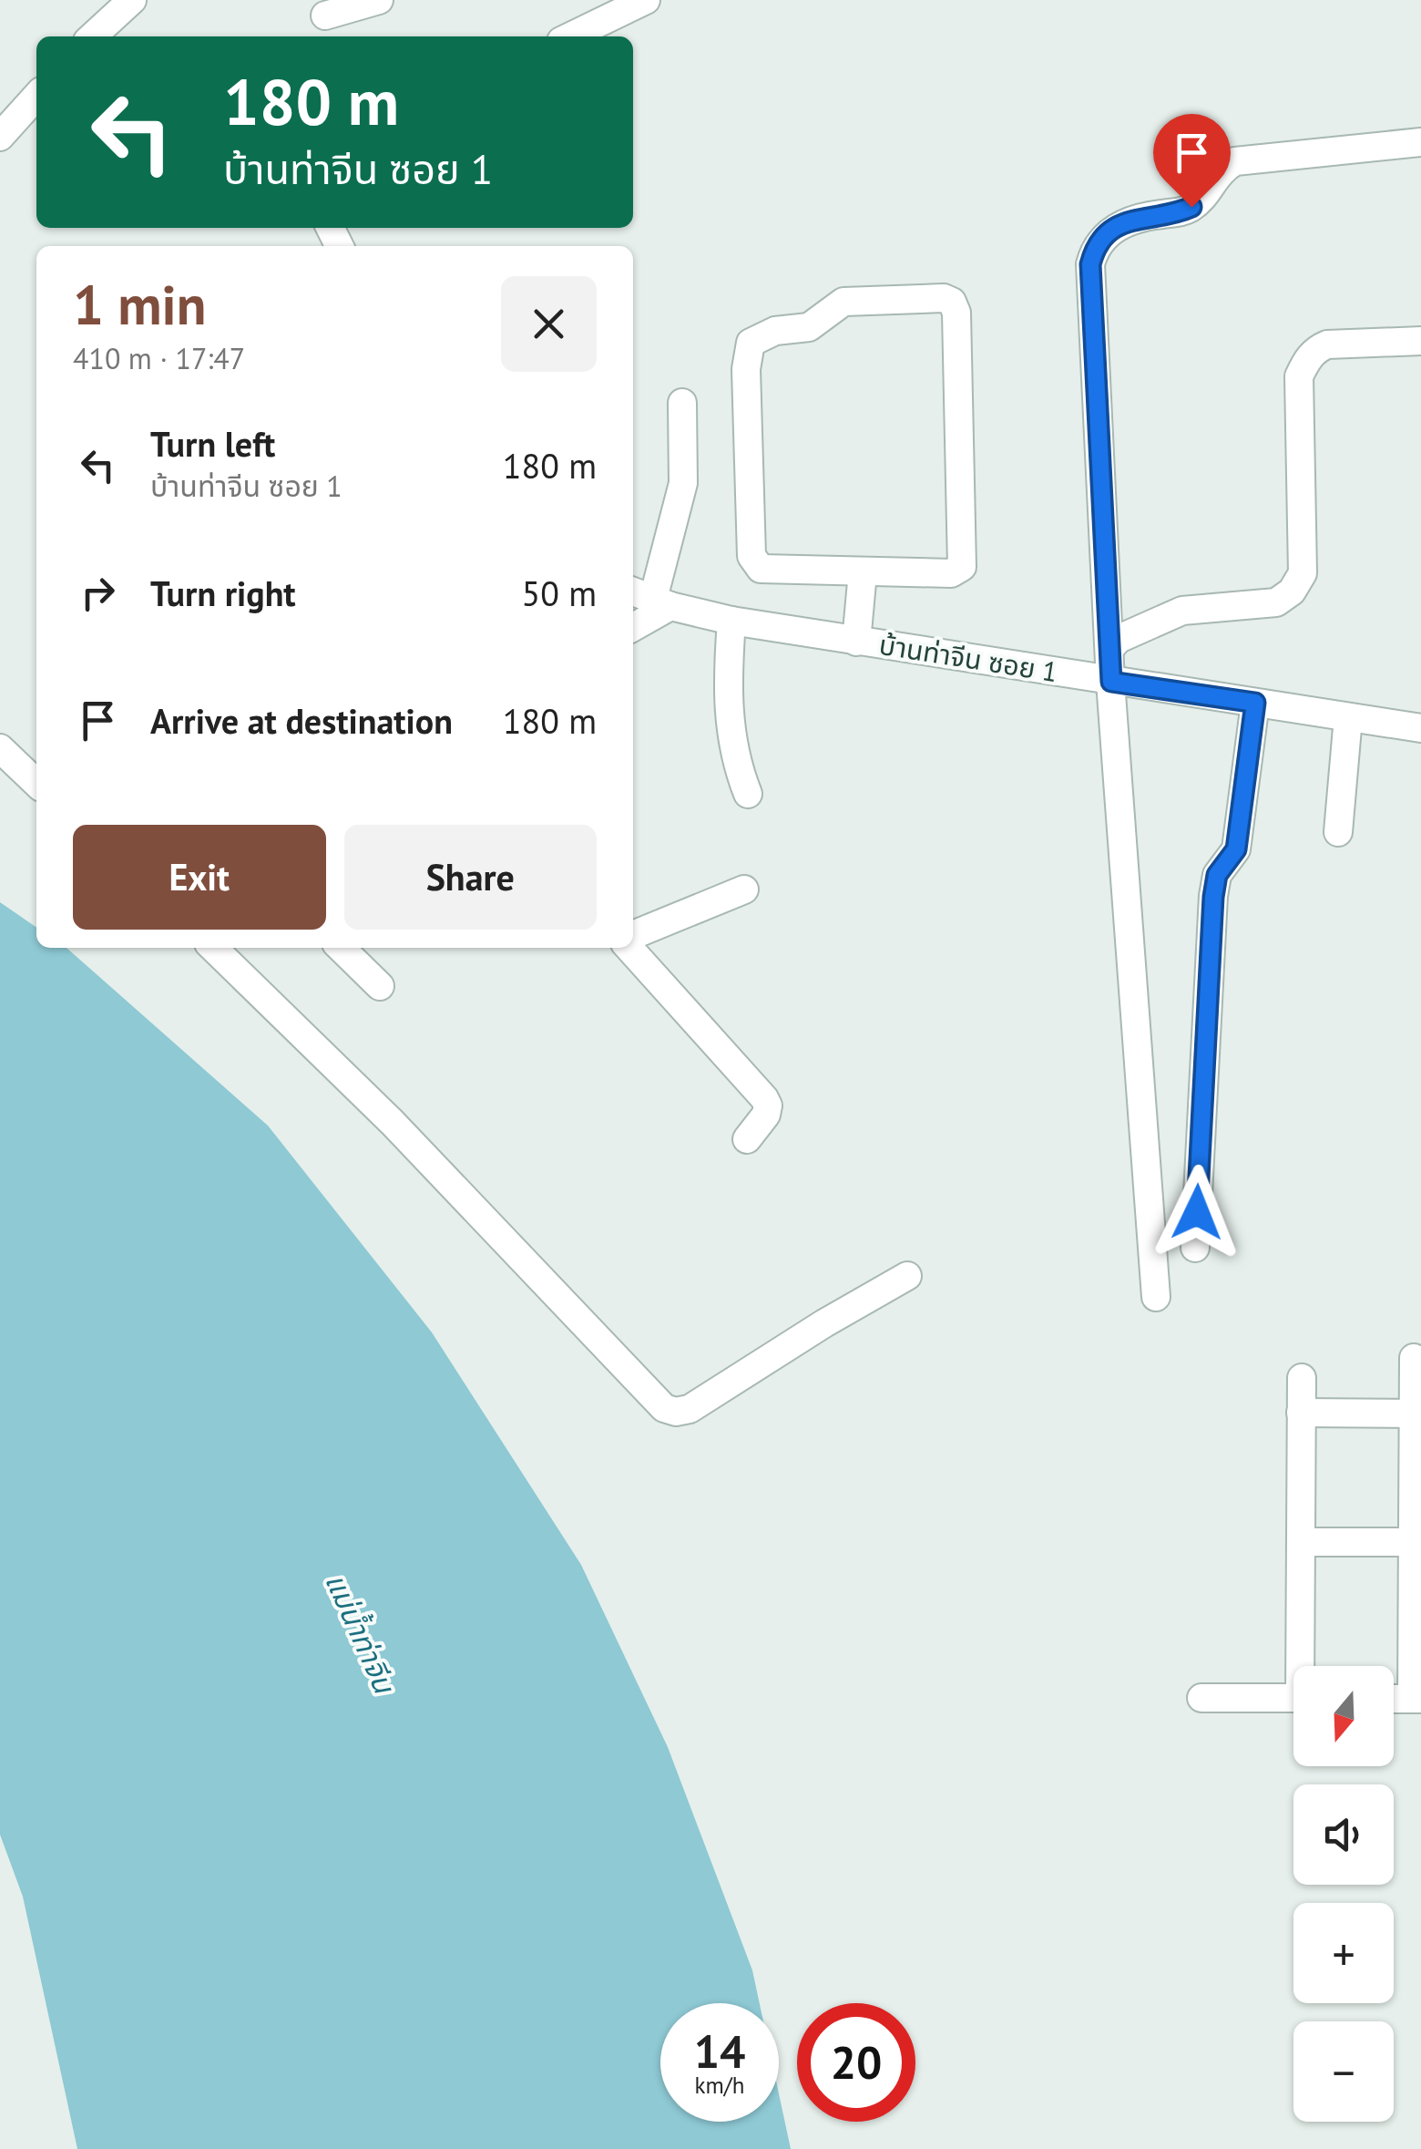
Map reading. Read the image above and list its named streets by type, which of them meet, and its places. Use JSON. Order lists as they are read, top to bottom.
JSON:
{
  "streets": {
    "street": ["บ้านท่าจีน ซอย 1"]
  },
  "water": ["แม่น้ำท่าจีน"],
  "north": "bottom",
  "page": {
    "turn": ["180 m", "บ้านท่าจีน ซอย 1"],
    "heading": ["1 min", "410 m · 17:47"],
    "list": [
      {
        "name": "Turn left",
        "note": "บ้านท่าจีน ซอย 1",
        "value": "180 m"
      },
      {
        "name": "Turn right",
        "value": "50 m"
      },
      {
        "name": "Arrive at destination",
        "value": "180 m"
      }
    ],
    "buttons": ["Exit", "Share"],
    "map_buttons": ["+", "−"],
    "speed": "14 km/h",
    "limit": "20"
  }
}
